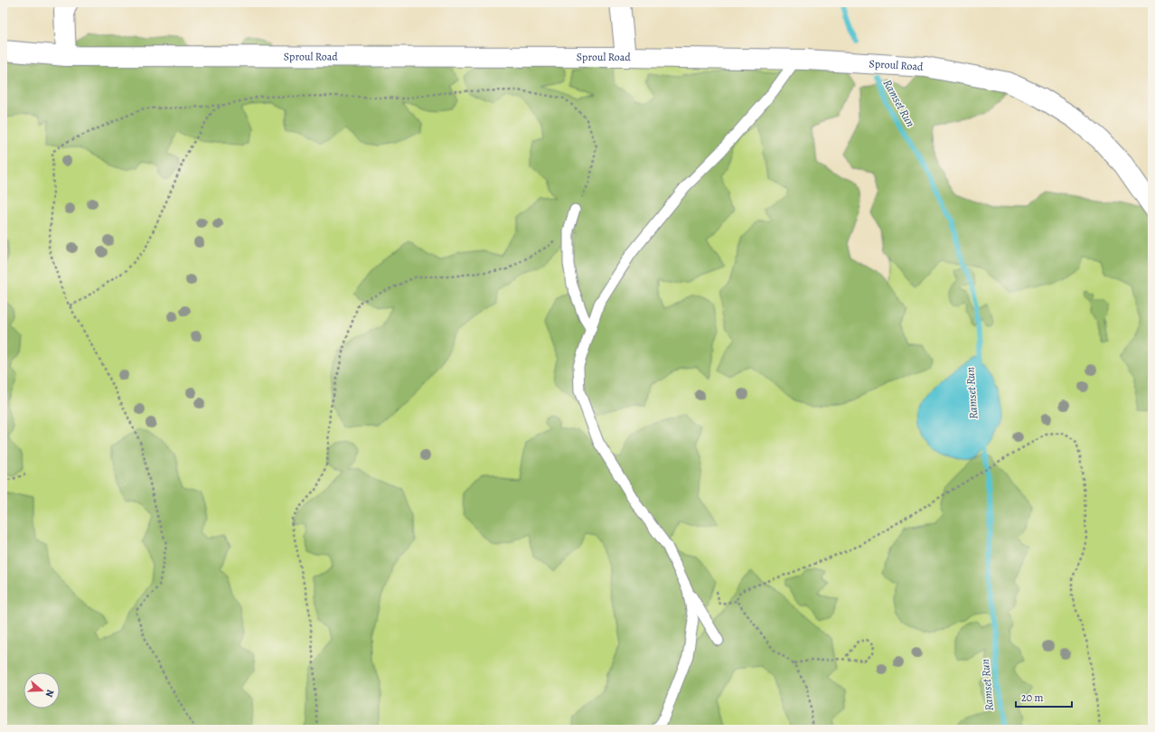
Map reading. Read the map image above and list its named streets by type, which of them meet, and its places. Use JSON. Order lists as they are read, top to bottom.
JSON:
{
  "streets": {
    "main road": ["Sproul Road"]
  },
  "water": ["Ramset Run"],
  "scale_bar": "20 m",
  "north": "right"
}
